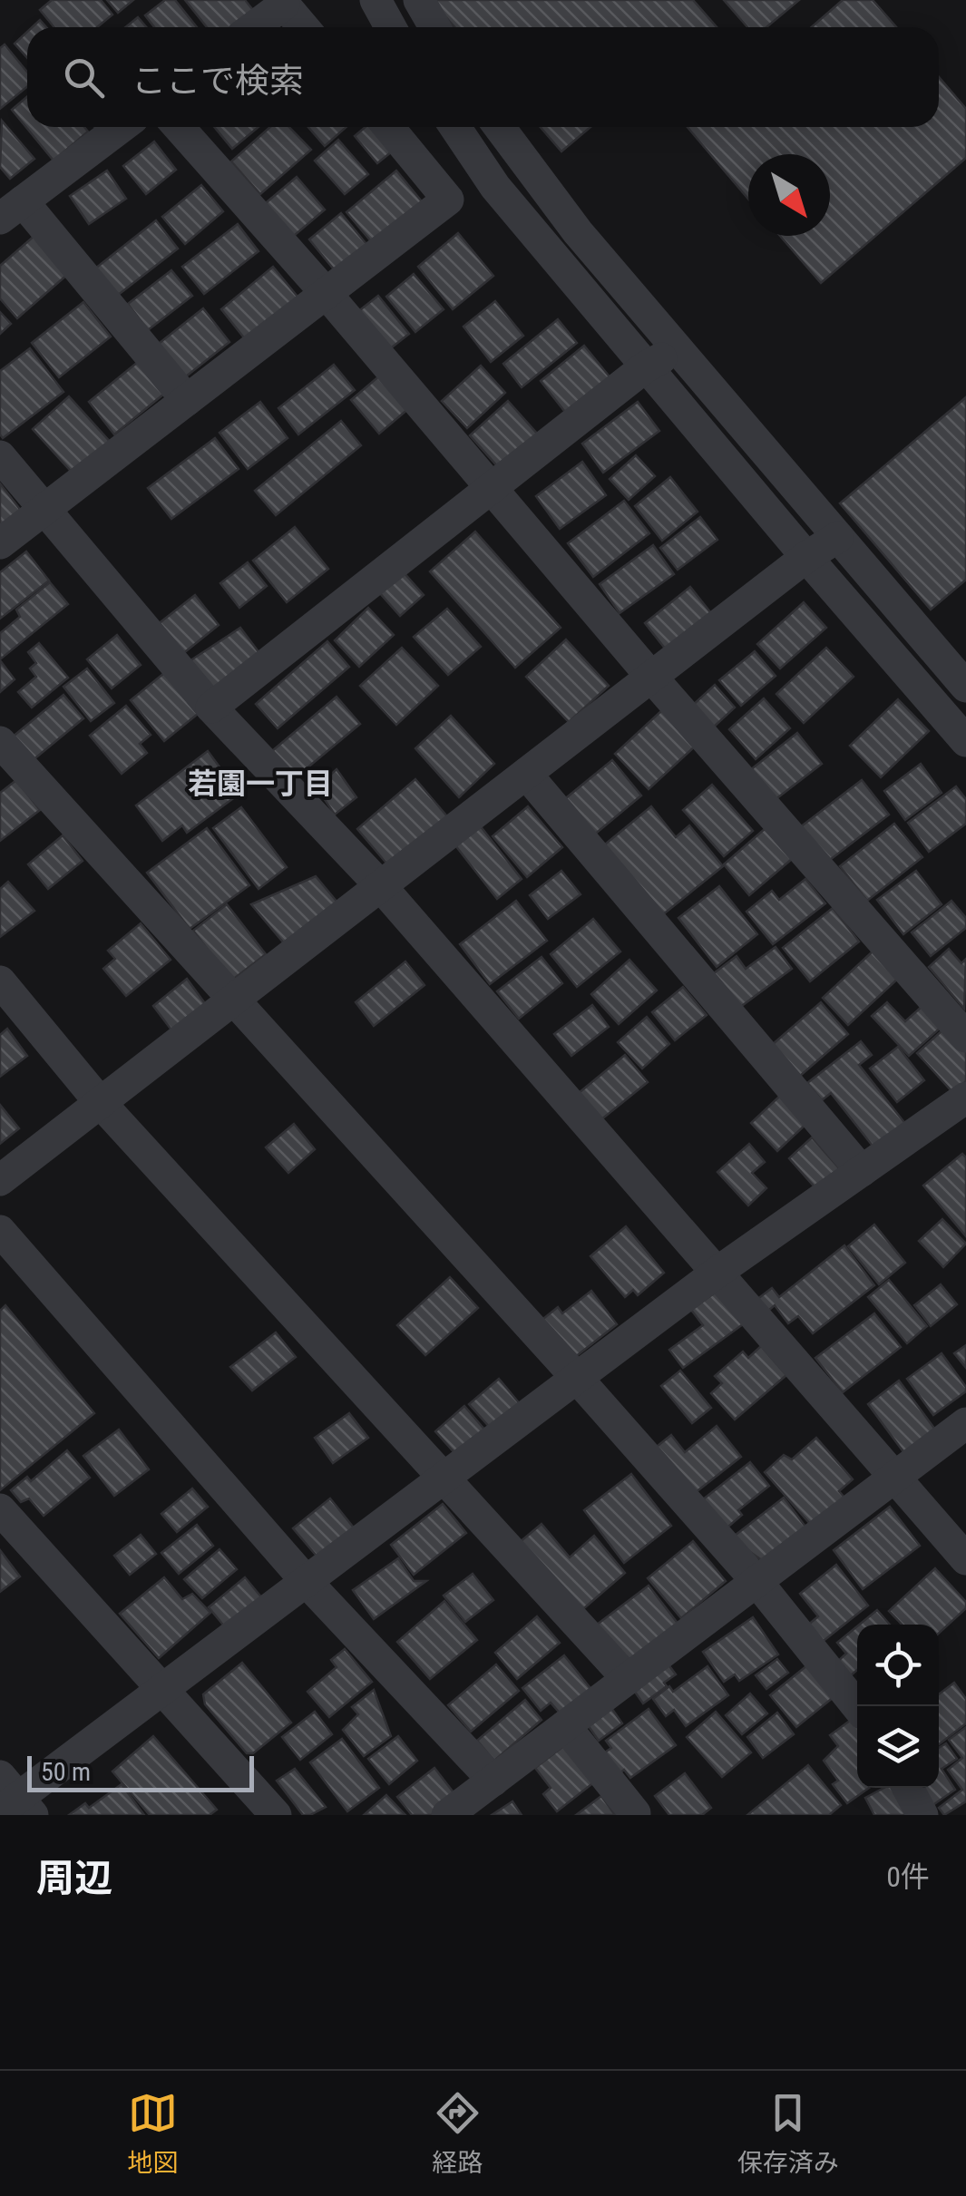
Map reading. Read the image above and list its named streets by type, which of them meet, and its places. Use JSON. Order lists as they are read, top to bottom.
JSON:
{
  "districts": ["若園一丁目"],
  "scale_bar": "50 m",
  "north": "bottom right",
  "page": {
    "search": "ここで検索",
    "scale": "50 m",
    "heading": ["周辺", "0件"],
    "nav": ["地図", "経路", "保存済み"]
  }
}
